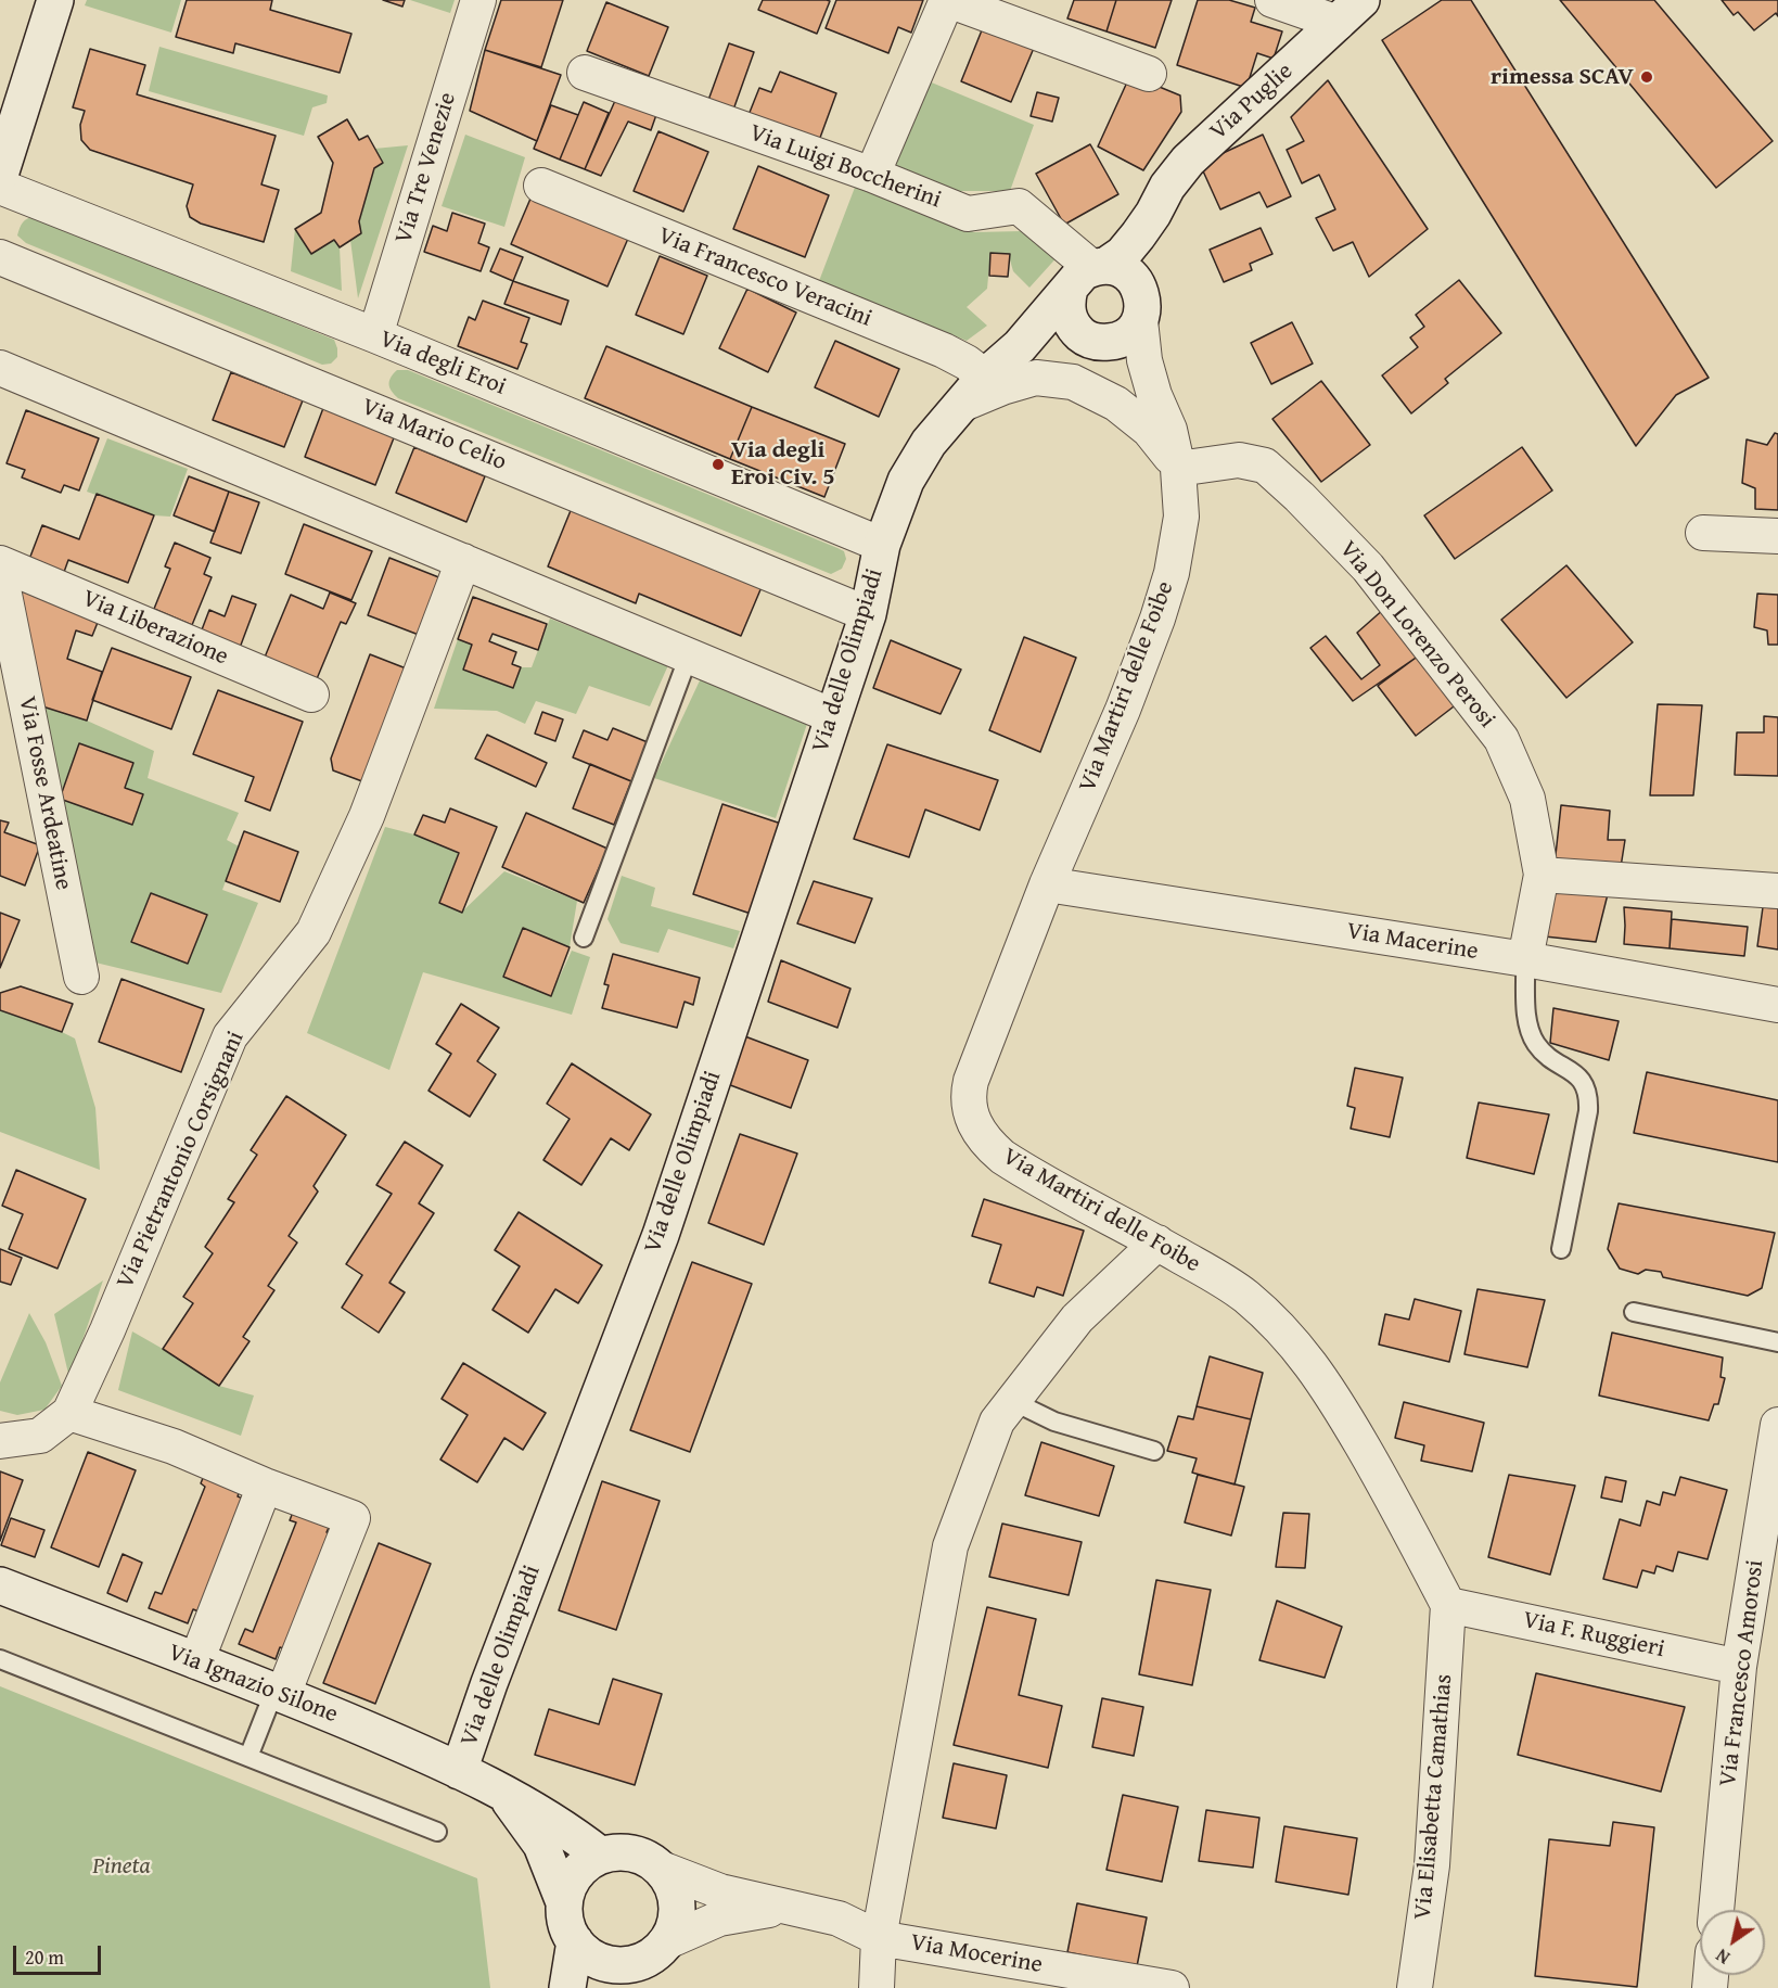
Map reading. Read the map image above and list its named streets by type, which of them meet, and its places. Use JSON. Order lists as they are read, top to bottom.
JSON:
{
  "streets": {
    "street": [
      "Via Puglie",
      "Via Luigi Boccherini",
      "Via Tre Venezie",
      "Via Francesco Veracini",
      "Via degli Eroi",
      "Via Mario Celio",
      "Via Liberazione",
      "Via Don Lorenzo Perosi",
      "Via delle Olimpiadi",
      "Via Martiri delle Foibe",
      "Via Fosse Ardeatine",
      "Via Macerine",
      "Via Pietrantonio Corsignani",
      "Via F. Ruggieri",
      "Via Francesco Amorosi",
      "Via Ignazio Silone",
      "Via Elisabetta Camathias",
      "Via Mocerine"
    ]
  },
  "crossings": [
    ["Via Puglie", "Via Luigi Boccherini"],
    ["Via Puglie", "Via Francesco Veracini"],
    ["Via Puglie", "Via degli Eroi"],
    ["Via Puglie", "Via delle Olimpiadi"],
    ["Via Puglie", "Via Martiri delle Foibe"],
    ["Via Luigi Boccherini", "Via Martiri delle Foibe"],
    ["Via Tre Venezie", "Via degli Eroi"],
    ["Via degli Eroi", "Via delle Olimpiadi"],
    ["Via Mario Celio", "Via delle Olimpiadi"],
    ["Via Don Lorenzo Perosi", "Via Martiri delle Foibe"],
    ["Via Don Lorenzo Perosi", "Via Macerine"],
    ["Via delle Olimpiadi", "Via Ignazio Silone"],
    ["Via Martiri delle Foibe", "Via Macerine"],
    ["Via Martiri delle Foibe", "Via F. Ruggieri"],
    ["Via Martiri delle Foibe", "Via Elisabetta Camathias"],
    ["Via F. Ruggieri", "Via Francesco Amorosi"],
    ["Via F. Ruggieri", "Via Elisabetta Camathias"],
    ["Via Ignazio Silone", "Via Mocerine"]
  ],
  "parks": ["Pineta"],
  "places": ["rimessa SCAV", "Via degli Eroi Civ. 5"],
  "scale_bar": "20 m",
  "north": "bottom left"
}
